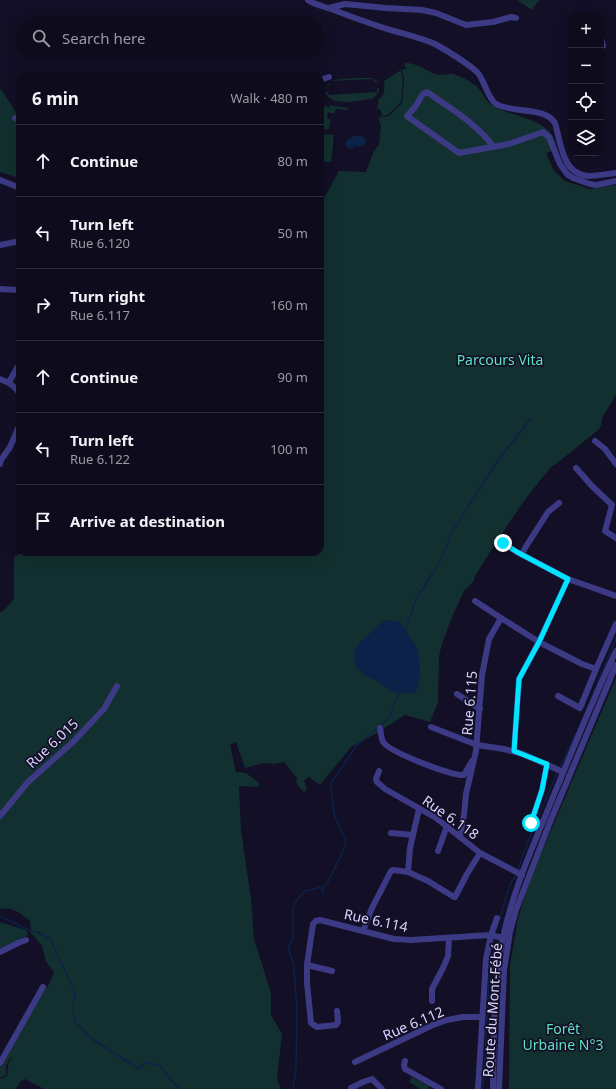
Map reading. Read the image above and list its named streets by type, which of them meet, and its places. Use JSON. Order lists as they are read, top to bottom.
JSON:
{
  "streets": {
    "street": [
      "Rue 6.115",
      "Rue 6.015",
      "Rue 6.118",
      "Rue 6.114",
      "Route du Mont-Fébé",
      "Rue 6.112"
    ]
  },
  "crossings": [
    ["Rue 6.115", "Rue 6.118"],
    ["Rue 6.118", "Route du Mont-Fébé"],
    ["Rue 6.114", "Route du Mont-Fébé"]
  ],
  "parks": ["Parcours Vita", "Forêt Urbaine N°3"],
  "page": {
    "map_buttons": ["+", "−"],
    "search": "Search here",
    "heading": ["6 min", "Walk · 480 m"],
    "list": [
      ["Continue", "80 m"],
      ["Turn left", "Rue 6.120", "50 m"],
      ["Turn right", "Rue 6.117", "160 m"],
      ["Continue", "90 m"],
      ["Turn left", "Rue 6.122", "100 m"],
      "Arrive at destination"
    ]
  }
}
